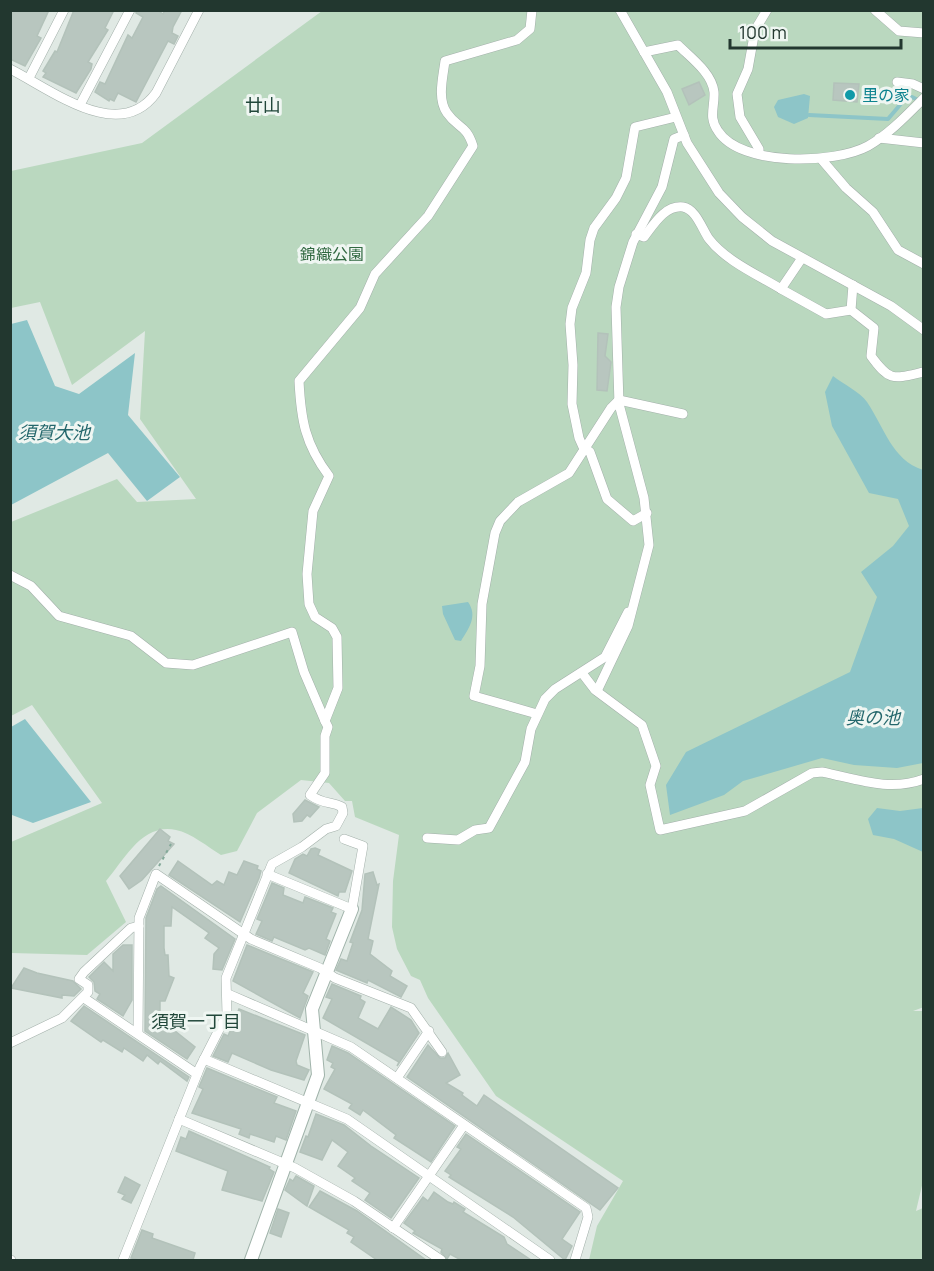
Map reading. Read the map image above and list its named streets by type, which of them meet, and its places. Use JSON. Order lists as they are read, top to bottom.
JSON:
{
  "districts": ["廿山", "須賀一丁目"],
  "water": ["須賀大池", "奥の池"],
  "parks": ["錦織公園"],
  "places": ["里の家"],
  "scale_bar": "100 m"
}
